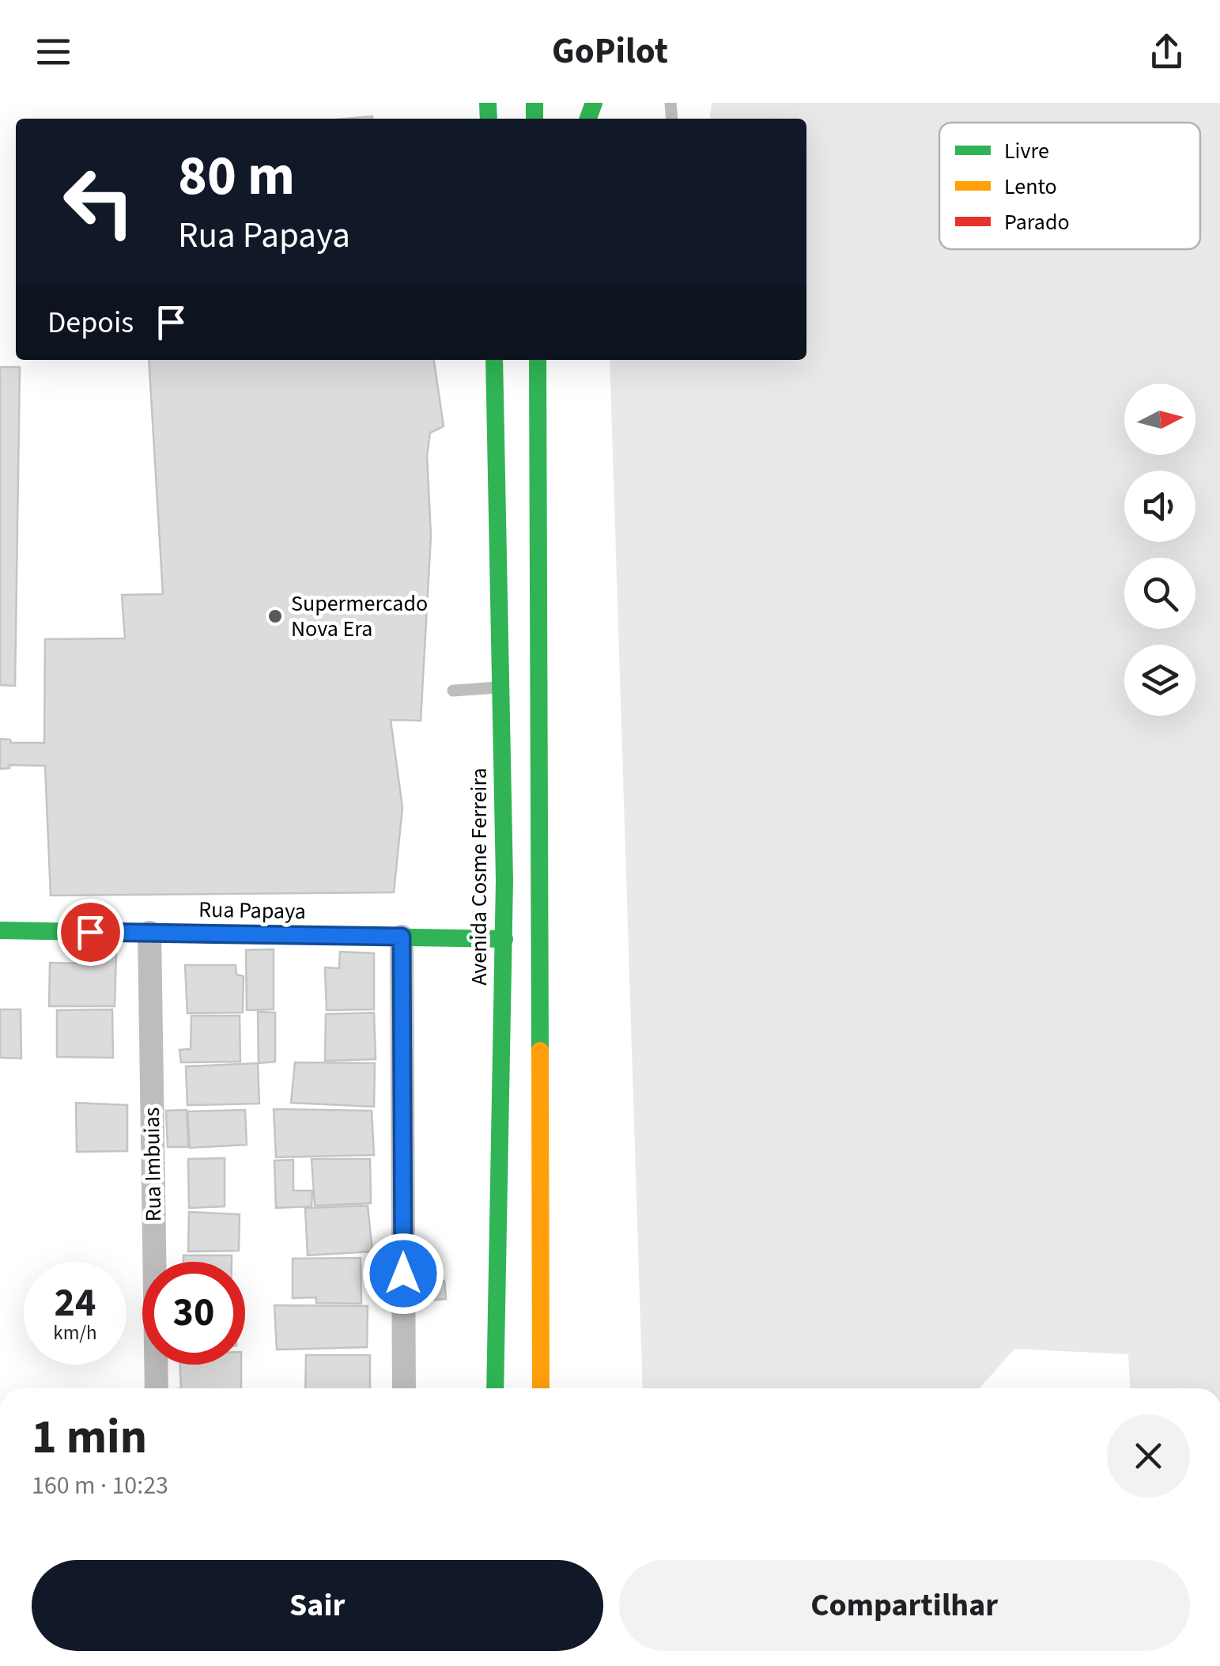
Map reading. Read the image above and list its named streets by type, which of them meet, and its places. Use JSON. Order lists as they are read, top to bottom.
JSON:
{
  "streets": {
    "main road": ["Avenida Cosme Ferreira", "Rua Papaya"],
    "street": ["Rua Imbuias"]
  },
  "crossings": [
    ["Avenida Cosme Ferreira", "Rua Papaya"],
    ["Rua Papaya", "Rua Imbuias"]
  ],
  "places": ["Supermercado Nova Era"],
  "legend": ["Livre", "Lento", "Parado"],
  "north": "right",
  "page": {
    "header": "GoPilot",
    "turn": ["80 m", "Rua Papaya"],
    "then": "Depois",
    "speed": "24 km/h",
    "limit": "30",
    "heading": ["1 min", "160 m · 10:23"],
    "buttons": ["Sair", "Compartilhar"]
  }
}
